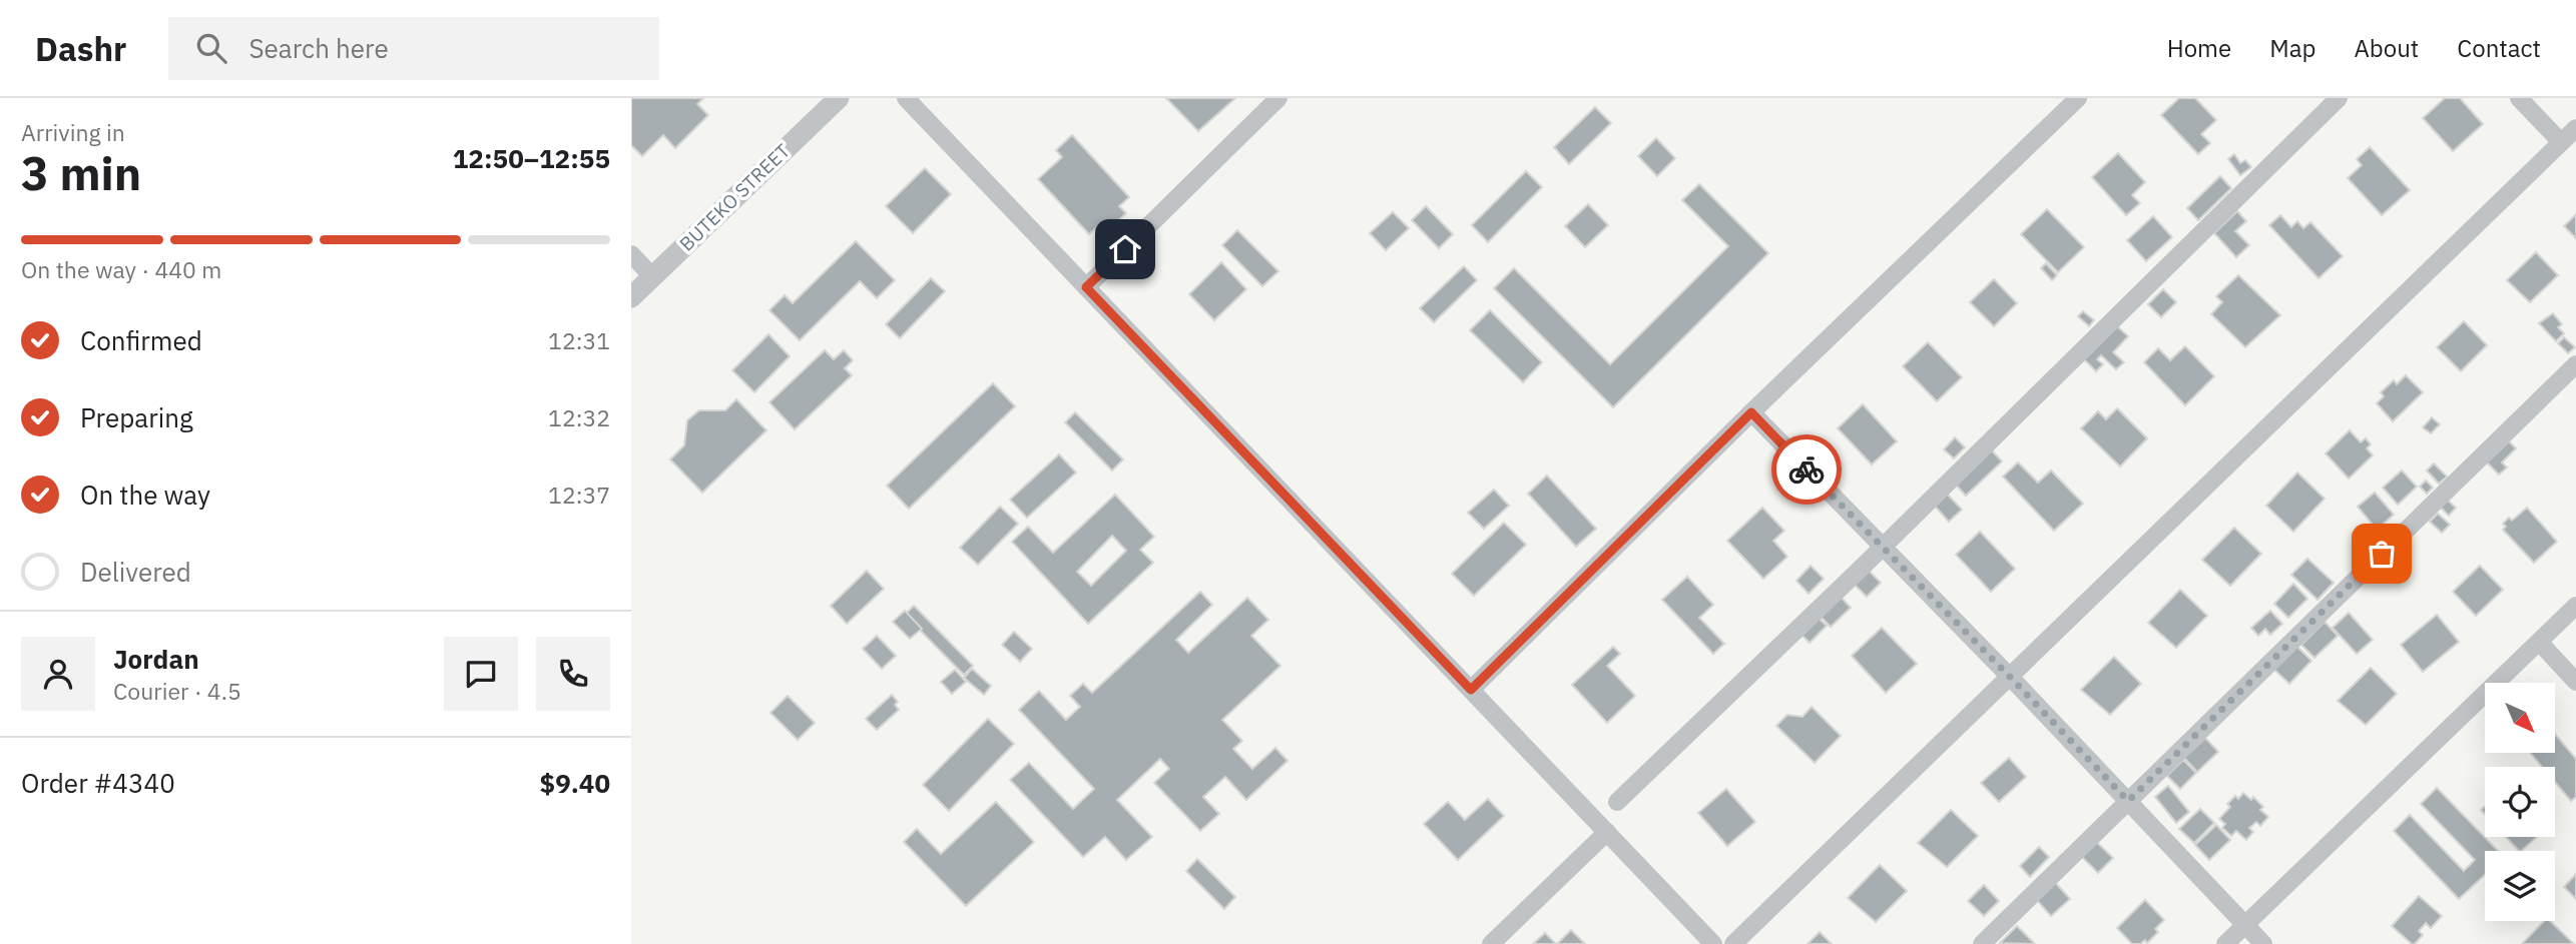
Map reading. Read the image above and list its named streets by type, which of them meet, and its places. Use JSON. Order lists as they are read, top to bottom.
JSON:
{
  "streets": {
    "street": ["BUTEKO STREET"]
  },
  "north": "bottom right",
  "page": {
    "header": "Dashr",
    "search": "Search here",
    "nav": [
      "Home",
      "Map",
      "About",
      "Contact"
    ],
    "heading": ["3 min", "Arriving in", "12:50–12:55"],
    "panel": [
      "Jordan",
      "Courier · 4.5",
      "Order #4340",
      "$9.40"
    ],
    "bar": "On the way · 440 m",
    "list": [
      ["Confirmed", "12:31"],
      ["Preparing", "12:32"],
      ["On the way", "12:37"],
      "Delivered"
    ]
  }
}
